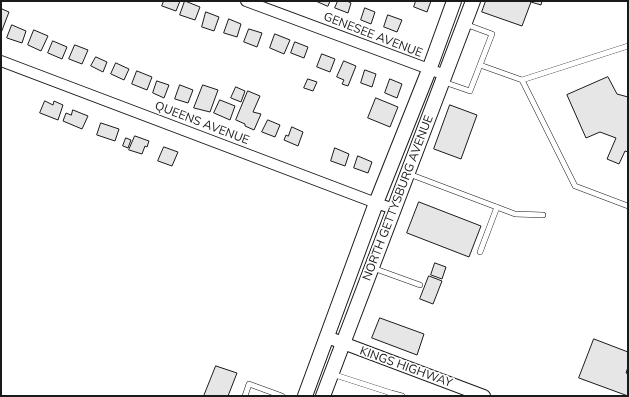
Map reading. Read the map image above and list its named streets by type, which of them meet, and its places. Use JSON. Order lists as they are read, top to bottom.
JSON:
{
  "streets": {
    "main road": ["NORTH GETTYSBURG AVENUE"],
    "street": ["GENESEE AVENUE", "QUEENS AVENUE", "KINGS HIGHWAY"]
  },
  "crossings": [
    ["GENESEE AVENUE", "NORTH GETTYSBURG AVENUE"],
    ["QUEENS AVENUE", "NORTH GETTYSBURG AVENUE"],
    ["NORTH GETTYSBURG AVENUE", "KINGS HIGHWAY"]
  ]
}
